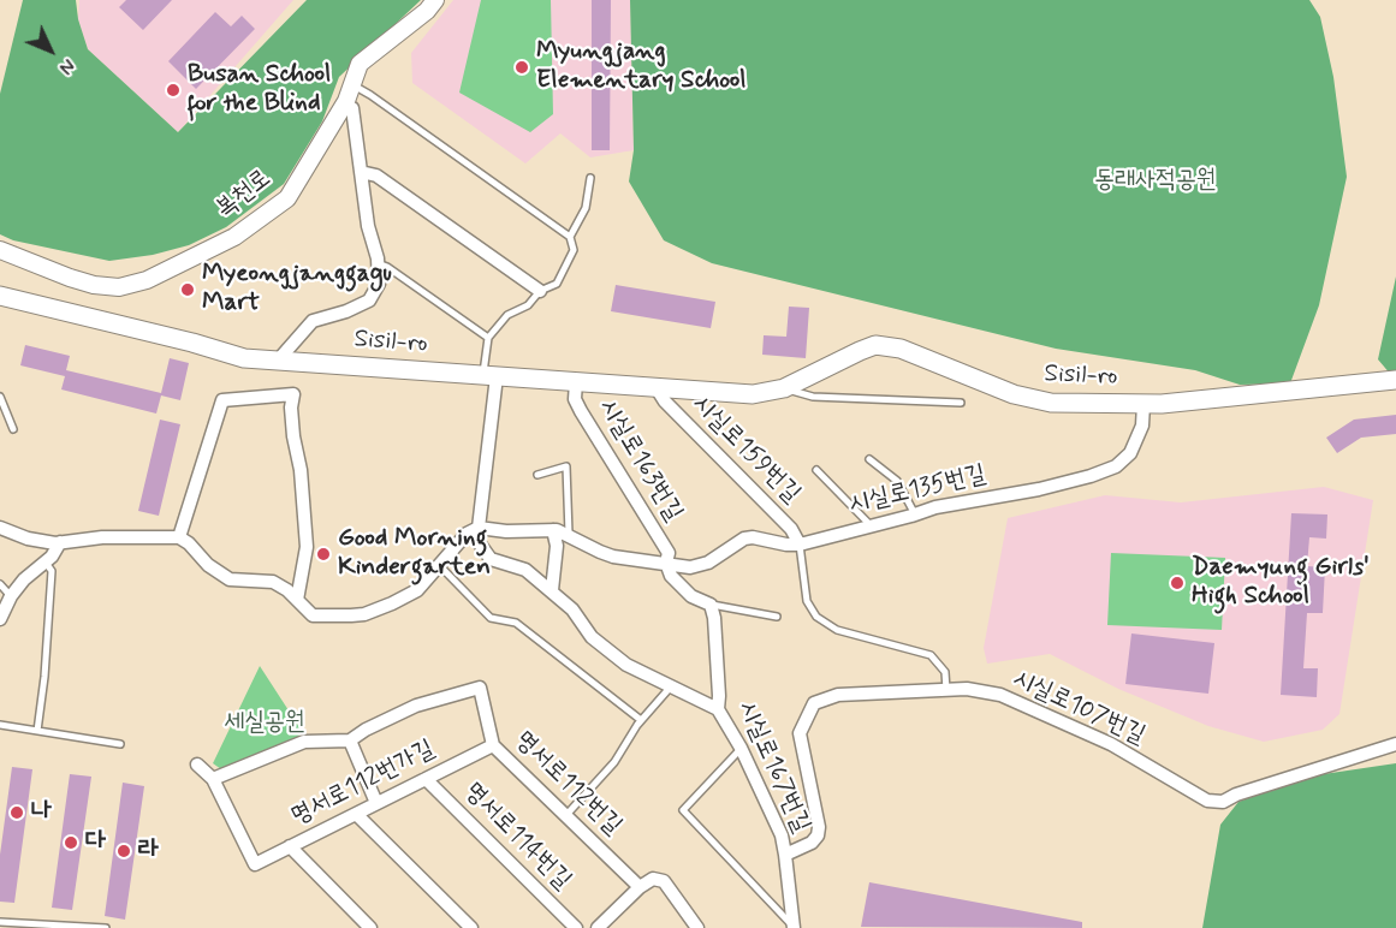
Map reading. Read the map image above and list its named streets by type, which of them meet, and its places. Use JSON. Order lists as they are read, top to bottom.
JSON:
{
  "streets": {
    "main road": ["Sisil-ro"],
    "street": [
      "복천로",
      "시실로159번길",
      "시실로163번길",
      "시실로135번길",
      "시실로107번길",
      "시실로167번길",
      "명서로112번가길",
      "명서로112번길",
      "명서로114번길"
    ]
  },
  "crossings": [
    ["Sisil-ro", "시실로159번길"],
    ["Sisil-ro", "시실로163번길"],
    ["Sisil-ro", "시실로135번길"],
    ["시실로159번길", "시실로135번길"],
    ["시실로163번길", "시실로135번길"],
    ["시실로107번길", "시실로167번길"],
    ["명서로112번가길", "명서로112번길"],
    ["명서로112번가길", "명서로114번길"]
  ],
  "parks": ["동래사적공원", "세실공원"],
  "places": [
    "Myungjang Elementary School",
    "Busan School for the Blind",
    "Myeongjanggagu Mart",
    "Good Morning Kindergarten",
    "Daemyung Girls' High School",
    "나",
    "다",
    "라"
  ],
  "north": "bottom right"
}
